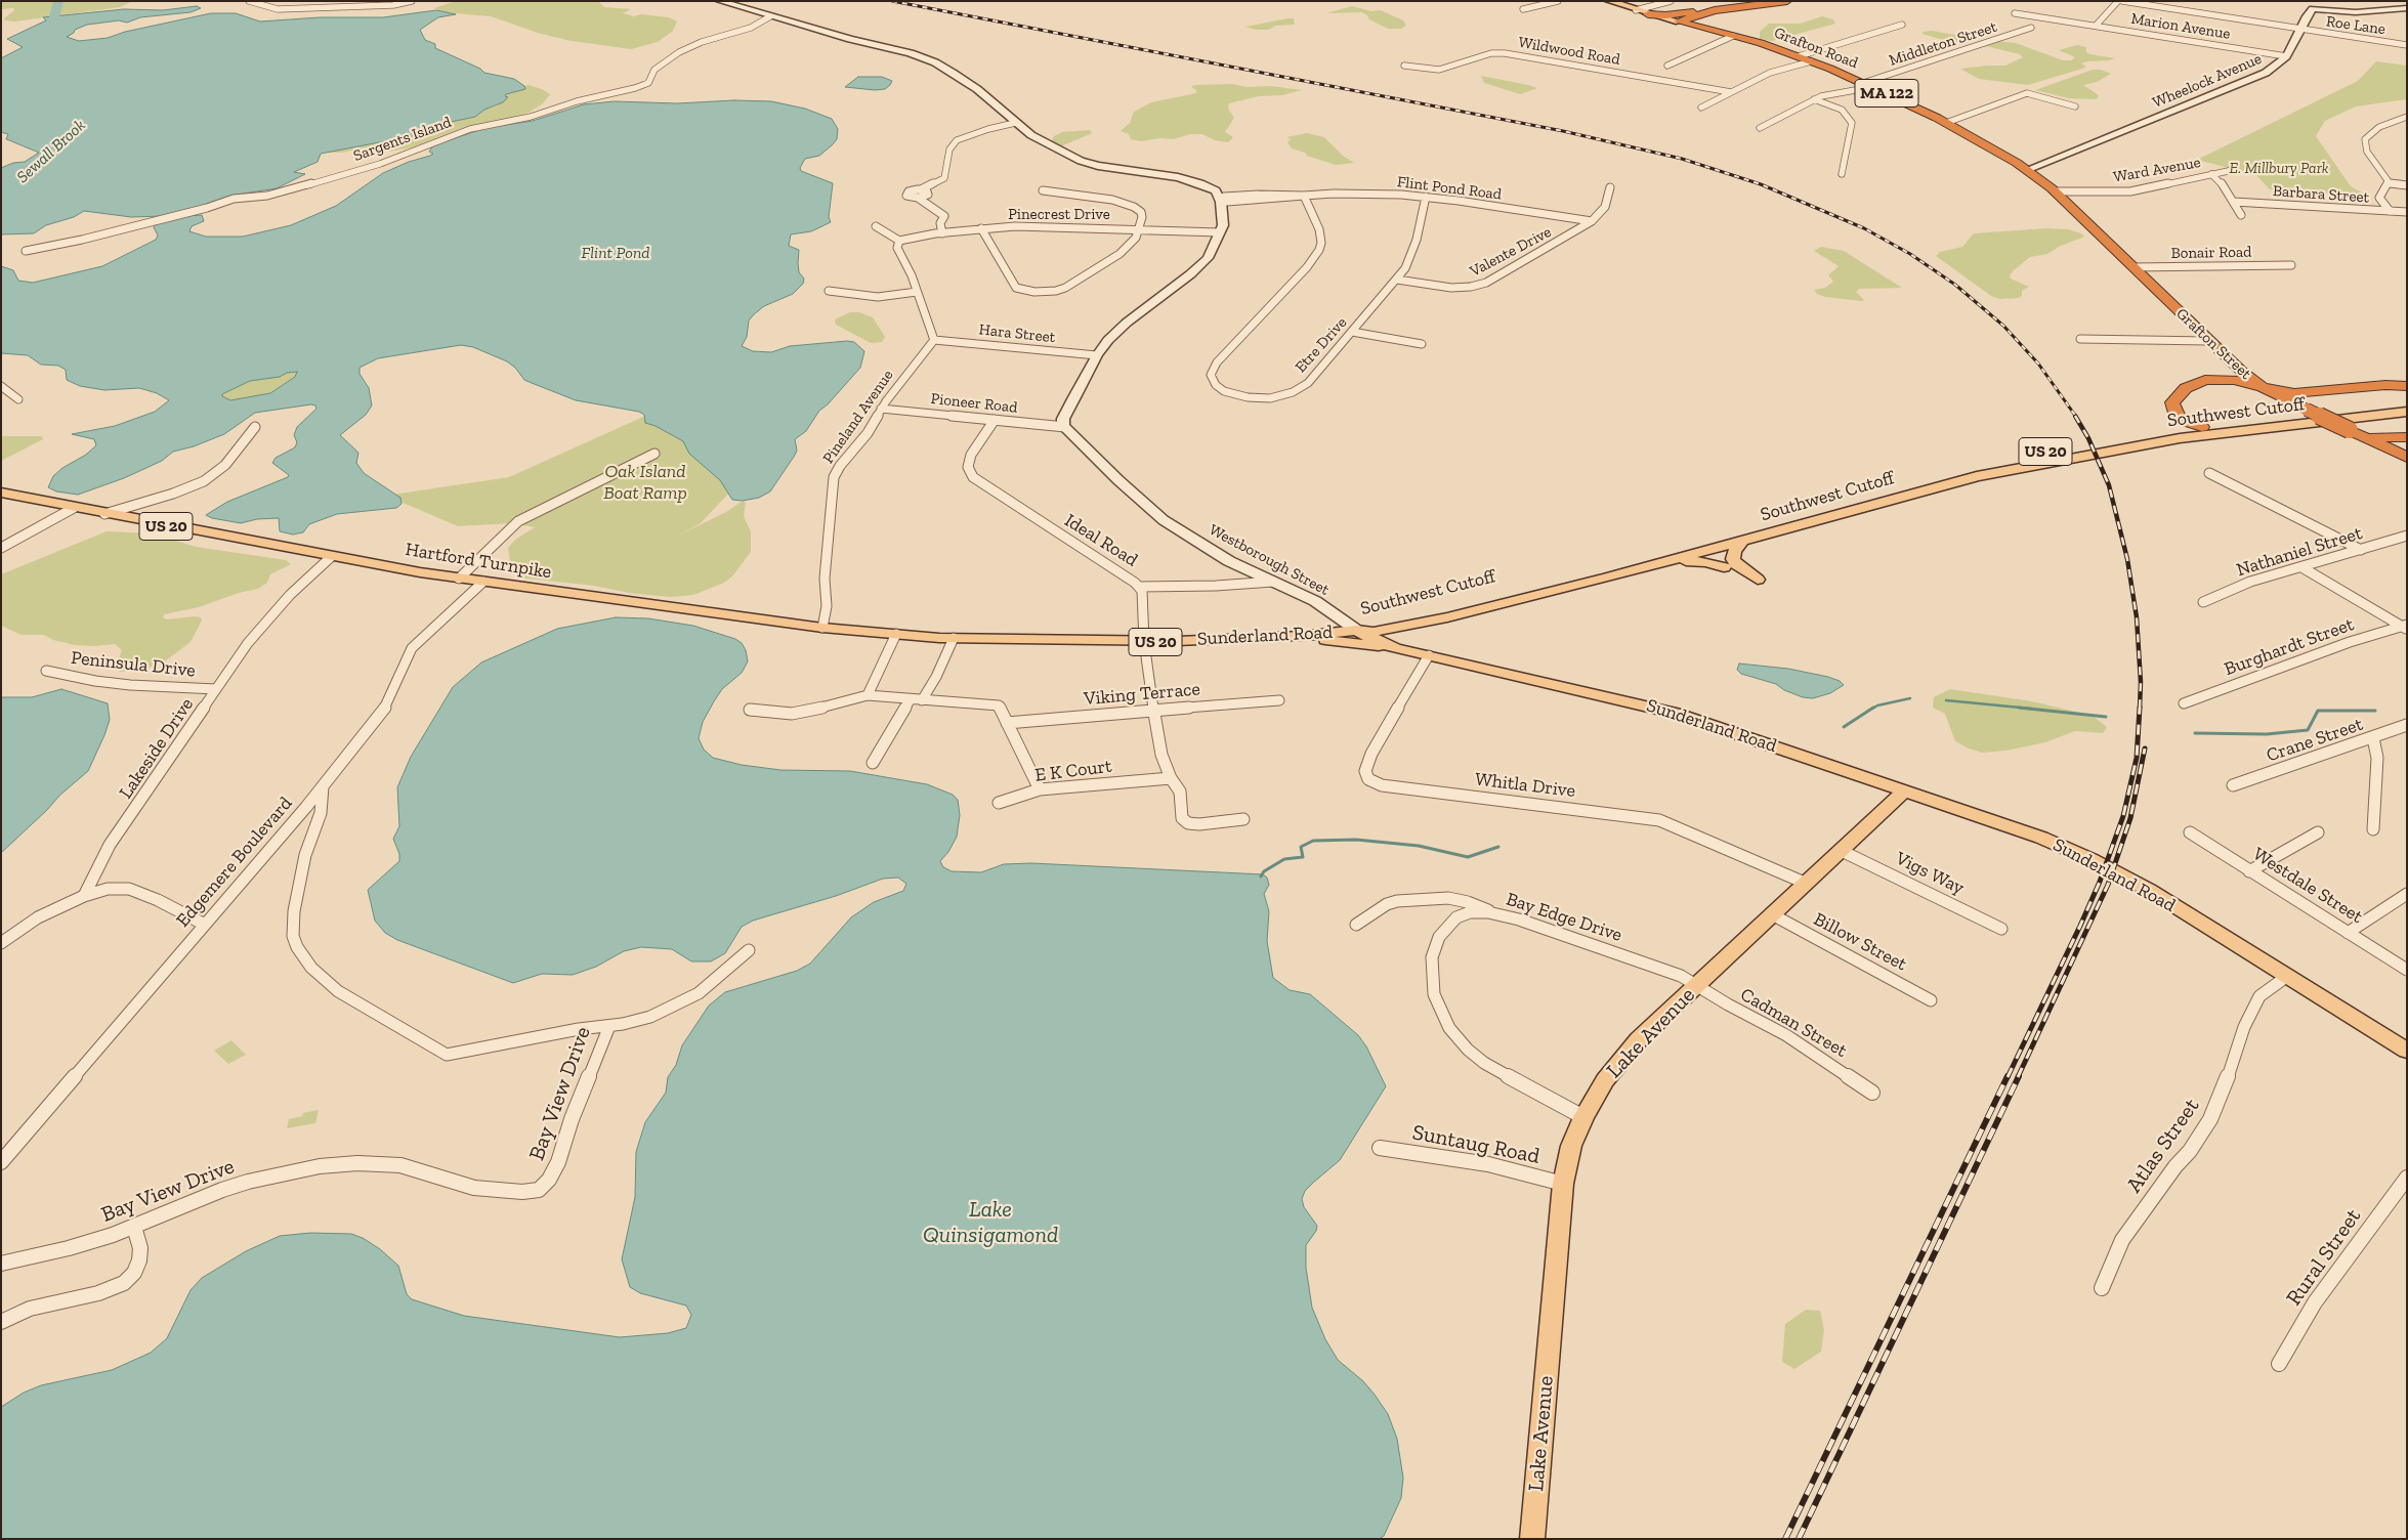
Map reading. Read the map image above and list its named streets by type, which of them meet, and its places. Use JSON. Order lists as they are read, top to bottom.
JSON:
{
  "streets": {
    "highway": ["Grafton Road", "MA 122", "Grafton Street"],
    "main road": [
      "Southwest Cutoff",
      "US 20",
      "Hartford Turnpike",
      "Sunderland Road",
      "Lake Avenue"
    ],
    "street": [
      "Roe Lane",
      "Marion Avenue",
      "Middleton Street",
      "Wildwood Road",
      "Wheelock Avenue",
      "Sargents Island",
      "Ward Avenue",
      "Flint Pond Road",
      "Barbara Street",
      "Pinecrest Drive",
      "Valente Drive",
      "Bonair Road",
      "Hara Street",
      "Etre Drive",
      "Pioneer Road",
      "Pineland Avenue",
      "Ideal Road",
      "Nathaniel Street",
      "Westborough Street",
      "Burghardt Street",
      "Peninsula Drive",
      "Viking Terrace",
      "Crane Street",
      "Lakeside Drive",
      "E K Court",
      "Whitla Drive",
      "Edgemere Boulevard",
      "Vigs Way",
      "Westdale Street",
      "Bay Edge Drive",
      "Billow Street",
      "Cadman Street",
      "Bay View Drive",
      "Suntaug Road",
      "Atlas Street",
      "Rural Street"
    ]
  },
  "crossings": [
    ["Roe Lane", "Wheelock Avenue"],
    ["Marion Avenue", "Wheelock Avenue"],
    ["Middleton Street", "Grafton Road"],
    ["Grafton Road", "Wheelock Avenue"],
    ["Grafton Road", "Ward Avenue"],
    ["Grafton Road", "Grafton Street"],
    ["Flint Pond Road", "Valente Drive"],
    ["Flint Pond Road", "Etre Drive"],
    ["Valente Drive", "Etre Drive"],
    ["Bonair Road", "Grafton Street"],
    ["Hara Street", "Pineland Avenue"],
    ["Pioneer Road", "Pineland Avenue"],
    ["Pioneer Road", "Ideal Road"],
    ["Pioneer Road", "Westborough Street"],
    ["Southwest Cutoff", "Westborough Street"],
    ["Southwest Cutoff", "Sunderland Road"],
    ["Pineland Avenue", "Hartford Turnpike"],
    ["Ideal Road", "Sunderland Road"],
    ["Ideal Road", "Viking Terrace"],
    ["Ideal Road", "E K Court"],
    ["Westborough Street", "Sunderland Road"],
    ["Hartford Turnpike", "Sunderland Road"],
    ["Hartford Turnpike", "Lakeside Drive"],
    ["Hartford Turnpike", "Edgemere Boulevard"],
    ["Sunderland Road", "Whitla Drive"],
    ["Sunderland Road", "Lake Avenue"],
    ["Sunderland Road", "Atlas Street"],
    ["Peninsula Drive", "Lakeside Drive"],
    ["Whitla Drive", "Lake Avenue"],
    ["Edgemere Boulevard", "Bay View Drive"],
    ["Vigs Way", "Lake Avenue"],
    ["Bay Edge Drive", "Cadman Street"],
    ["Bay Edge Drive", "Lake Avenue"],
    ["Billow Street", "Lake Avenue"],
    ["Cadman Street", "Lake Avenue"],
    ["Lake Avenue", "Suntaug Road"]
  ],
  "water": ["Sewall Brook", "Flint Pond", "Lake Quinsigamond"],
  "parks": ["E. Millbury Park", "Oak Island Boat Ramp"]
}
